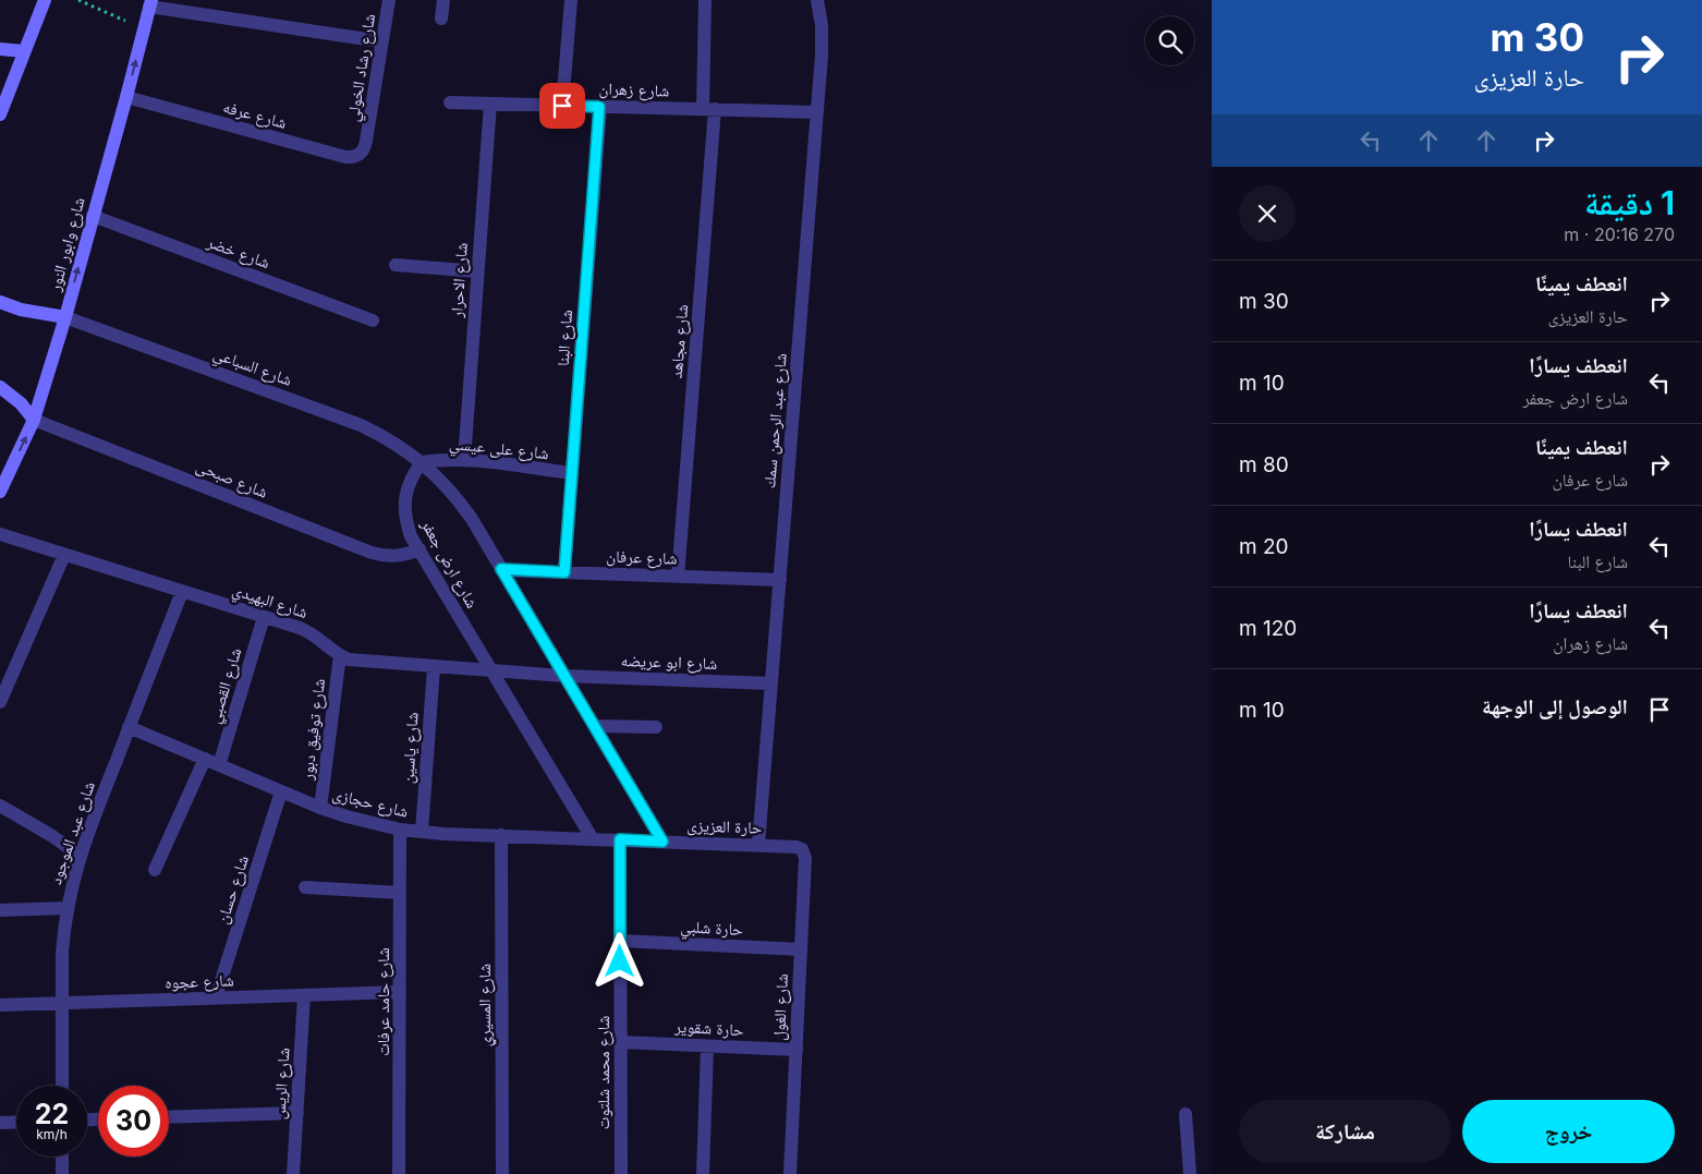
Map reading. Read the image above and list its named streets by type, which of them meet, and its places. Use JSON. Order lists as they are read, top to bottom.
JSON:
{
  "streets": {
    "main road": ["شارع وابور النور"],
    "street": [
      "شارع رشاد الخولي",
      "شارع زهران",
      "شارع عرفه",
      "شارع خضر",
      "شارع الاحرار",
      "شارع البنا",
      "شارع مجاهد",
      "شارع السباعي",
      "شارع عبد الرحمن سمك",
      "شارع على عيسي",
      "شارع صبحى",
      "شارع عرفان",
      "شارع ارض جعفر",
      "شارع البهيدي",
      "شارع ابو عريضه",
      "شارع القصبي",
      "شارع توفيق دبور",
      "شارع ياسين",
      "شارع حجازى",
      "حارة العزيزى",
      "شارع عبد الموجود",
      "شارع حسان",
      "حارة شلبي",
      "شارع عجوه",
      "شارع حامد عرفات",
      "شارع المسيري",
      "شارع الغول",
      "حارة شقوير",
      "شارع محمد شلتوت",
      "شارع الريس"
    ]
  },
  "crossings": [
    ["شارع رشاد الخولي", "شارع عرفه"],
    ["شارع زهران", "شارع الاحرار"],
    ["شارع زهران", "شارع البنا"],
    ["شارع زهران", "شارع مجاهد"],
    ["شارع زهران", "شارع عبد الرحمن سمك"],
    ["شارع عرفه", "شارع وابور النور"],
    ["شارع وابور النور", "شارع خضر"],
    ["شارع وابور النور", "شارع السباعي"],
    ["شارع وابور النور", "شارع صبحى"],
    ["شارع الاحرار", "شارع على عيسي"],
    ["شارع البنا", "شارع على عيسي"],
    ["شارع البنا", "شارع عرفان"],
    ["شارع مجاهد", "شارع عرفان"],
    ["شارع السباعي", "شارع على عيسي"],
    ["شارع السباعي", "شارع ارض جعفر"],
    ["شارع عبد الرحمن سمك", "شارع عرفان"],
    ["شارع عبد الرحمن سمك", "شارع ابو عريضه"],
    ["شارع عبد الرحمن سمك", "حارة العزيزى"],
    ["شارع على عيسي", "شارع ارض جعفر"],
    ["شارع صبحى", "شارع ارض جعفر"],
    ["شارع ارض جعفر", "شارع البهيدي"],
    ["شارع ارض جعفر", "شارع حجازى"],
    ["شارع البهيدي", "شارع ابو عريضه"],
    ["شارع البهيدي", "شارع القصبي"],
    ["شارع البهيدي", "شارع توفيق دبور"],
    ["شارع البهيدي", "شارع ياسين"],
    ["شارع البهيدي", "شارع عبد الموجود"],
    ["شارع القصبي", "شارع حجازى"],
    ["شارع توفيق دبور", "شارع حجازى"],
    ["شارع ياسين", "شارع حجازى"],
    ["شارع حجازى", "حارة العزيزى"],
    ["شارع حجازى", "شارع عبد الموجود"],
    ["شارع حجازى", "شارع حسان"],
    ["شارع حجازى", "شارع حامد عرفات"],
    ["شارع حجازى", "شارع المسيري"],
    ["شارع حجازى", "شارع محمد شلتوت"],
    ["حارة العزيزى", "شارع الغول"],
    ["حارة العزيزى", "شارع محمد شلتوت"],
    ["شارع عبد الموجود", "شارع عجوه"],
    ["شارع حسان", "شارع عجوه"],
    ["حارة شلبي", "شارع الغول"],
    ["حارة شلبي", "شارع محمد شلتوت"],
    ["شارع عجوه", "شارع حامد عرفات"],
    ["شارع عجوه", "شارع الريس"],
    ["شارع الغول", "حارة شقوير"],
    ["حارة شقوير", "شارع محمد شلتوت"]
  ],
  "one_way": ["شارع وابور النور"],
  "page": {
    "turn": ["30 m", "حارة العزيزى"],
    "heading": ["1 دقيقة", "270 m · 20:16"],
    "list": [
      {
        "name": "انعطف يمينًا",
        "note": "حارة العزيزى",
        "value": "30 m"
      },
      {
        "name": "انعطف يسارًا",
        "note": "شارع ارض جعفر",
        "value": "10 m"
      },
      {
        "name": "انعطف يمينًا",
        "note": "شارع عرفان",
        "value": "80 m"
      },
      {
        "name": "انعطف يسارًا",
        "note": "شارع البنا",
        "value": "20 m"
      },
      {
        "name": "انعطف يسارًا",
        "note": "شارع زهران",
        "value": "120 m"
      },
      {
        "name": "الوصول إلى الوجهة",
        "value": "10 m"
      }
    ],
    "speed": "22 km/h",
    "limit": "30",
    "buttons": ["خروج", "مشاركة"]
  }
}
